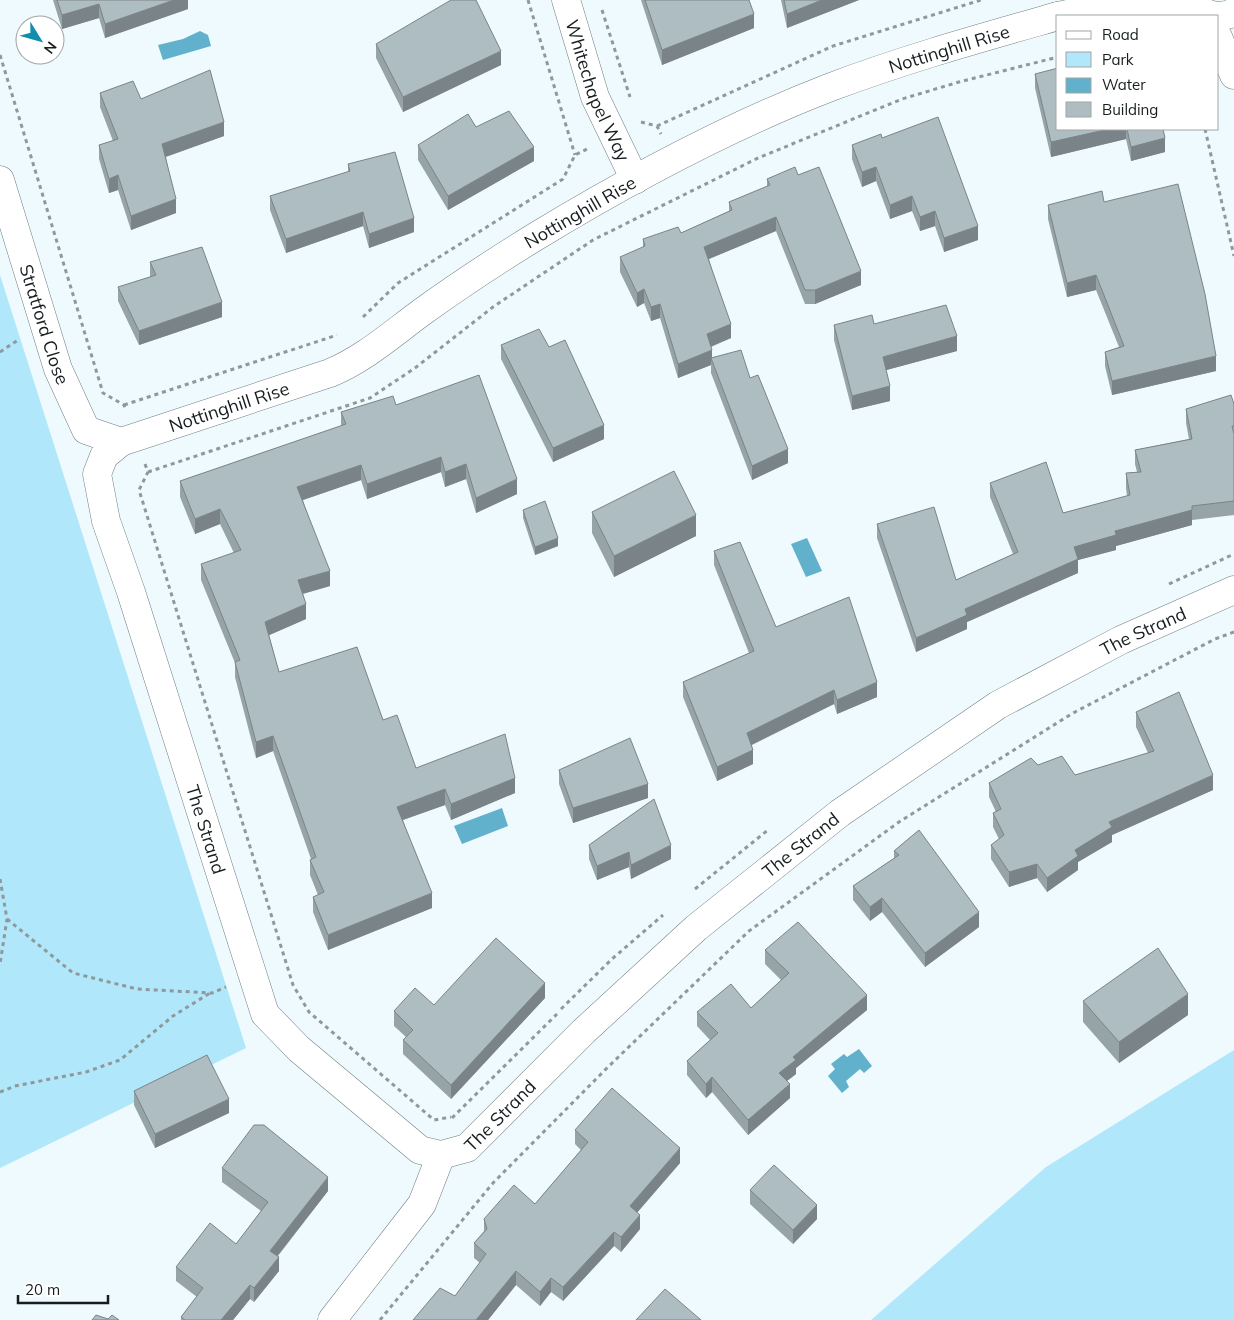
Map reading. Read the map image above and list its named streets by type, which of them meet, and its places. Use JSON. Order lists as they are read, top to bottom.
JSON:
{
  "streets": {
    "street": [
      "Nottinghill Rise",
      "Whitechapel Way",
      "Stratford Close",
      "The Strand"
    ]
  },
  "crossings": [
    ["Nottinghill Rise", "Whitechapel Way"],
    ["Nottinghill Rise", "Stratford Close"],
    ["Nottinghill Rise", "The Strand"],
    ["Stratford Close", "The Strand"]
  ],
  "legend": [
    "Road",
    "Park",
    "Water",
    "Building"
  ],
  "scale_bar": "20 m",
  "north": "bottom right"
}
